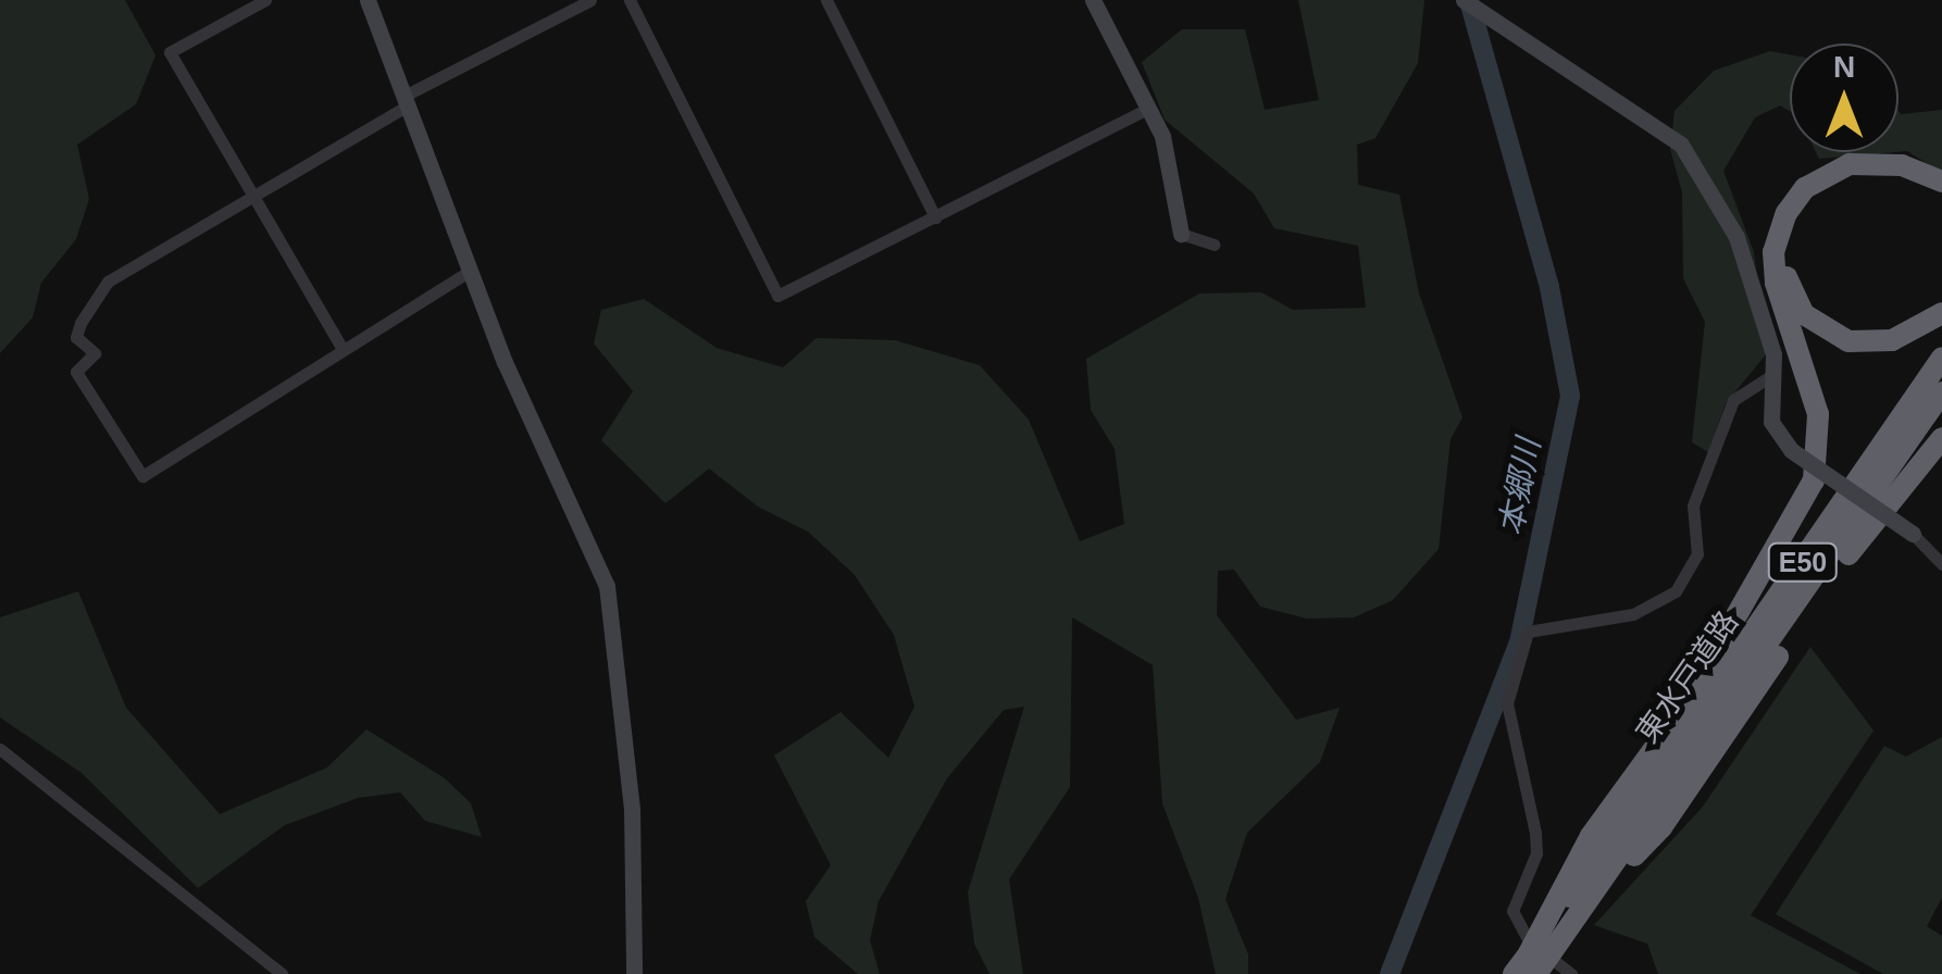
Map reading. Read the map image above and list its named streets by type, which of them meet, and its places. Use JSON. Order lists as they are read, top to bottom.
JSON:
{
  "streets": {
    "highway": ["E50", "東水戸道路"]
  },
  "water": ["本郷川"],
  "north": "top"
}
